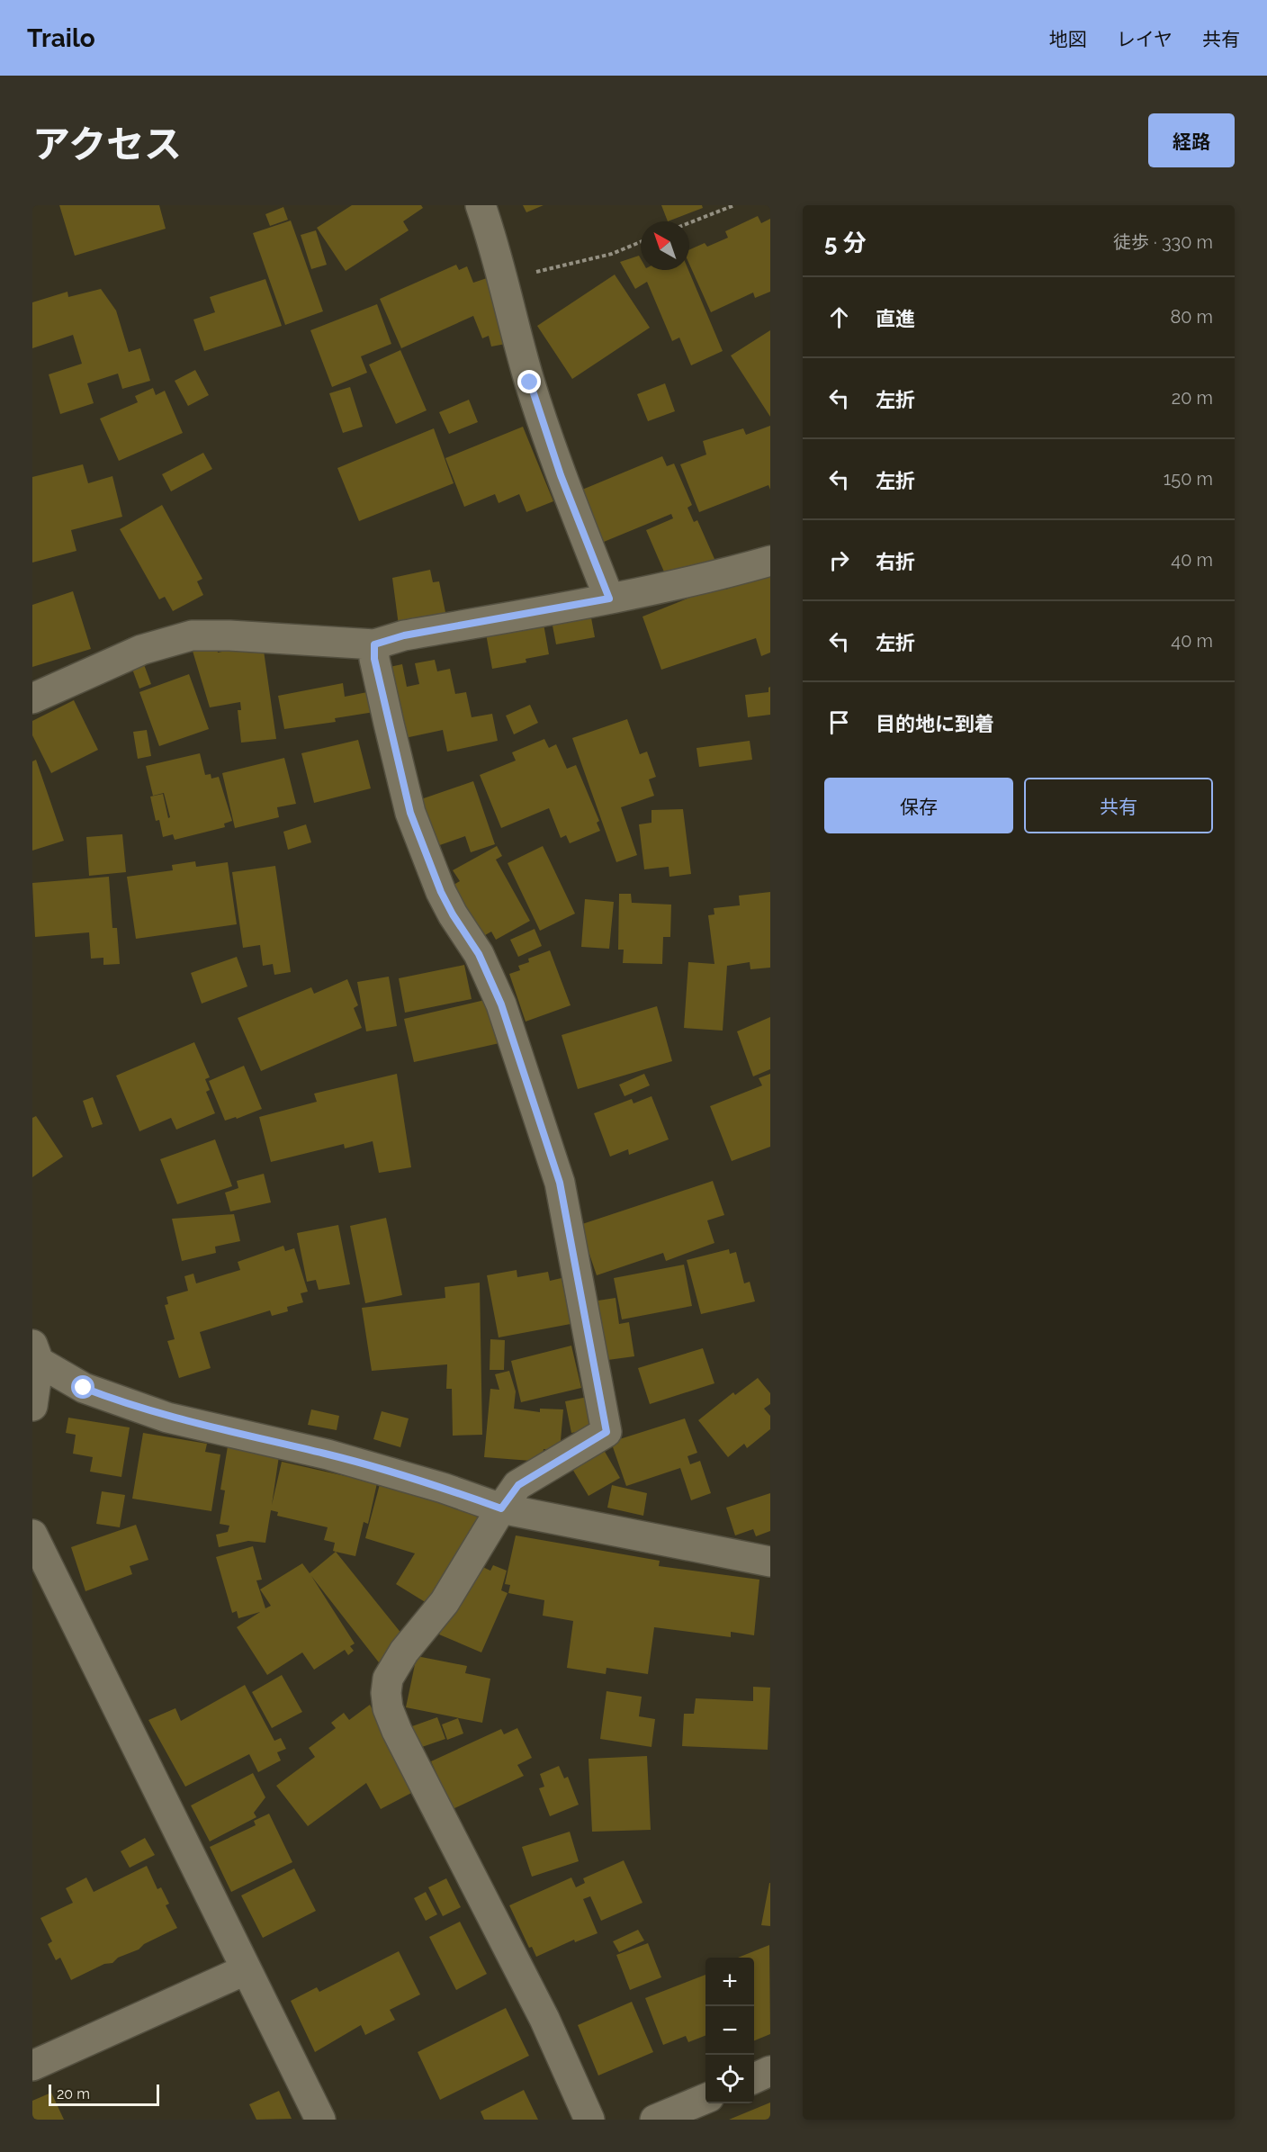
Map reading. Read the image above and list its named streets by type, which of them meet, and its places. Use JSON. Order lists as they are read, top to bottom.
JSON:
{
  "scale_bar": "20 m",
  "north": "top left",
  "page": {
    "header": "Trailo",
    "nav": ["地図", "レイヤ", "共有"],
    "title": "アクセス",
    "buttons": [
      "経路",
      ["保存", "共有"]
    ],
    "heading": ["5 分", "徒歩 · 330 m"],
    "list": [
      ["直進", "80 m"],
      ["左折", "20 m"],
      ["左折", "150 m"],
      ["右折", "40 m"],
      ["左折", "40 m"],
      "目的地に到着"
    ],
    "map_buttons": ["+", "−"],
    "scale": "20 m"
  }
}
